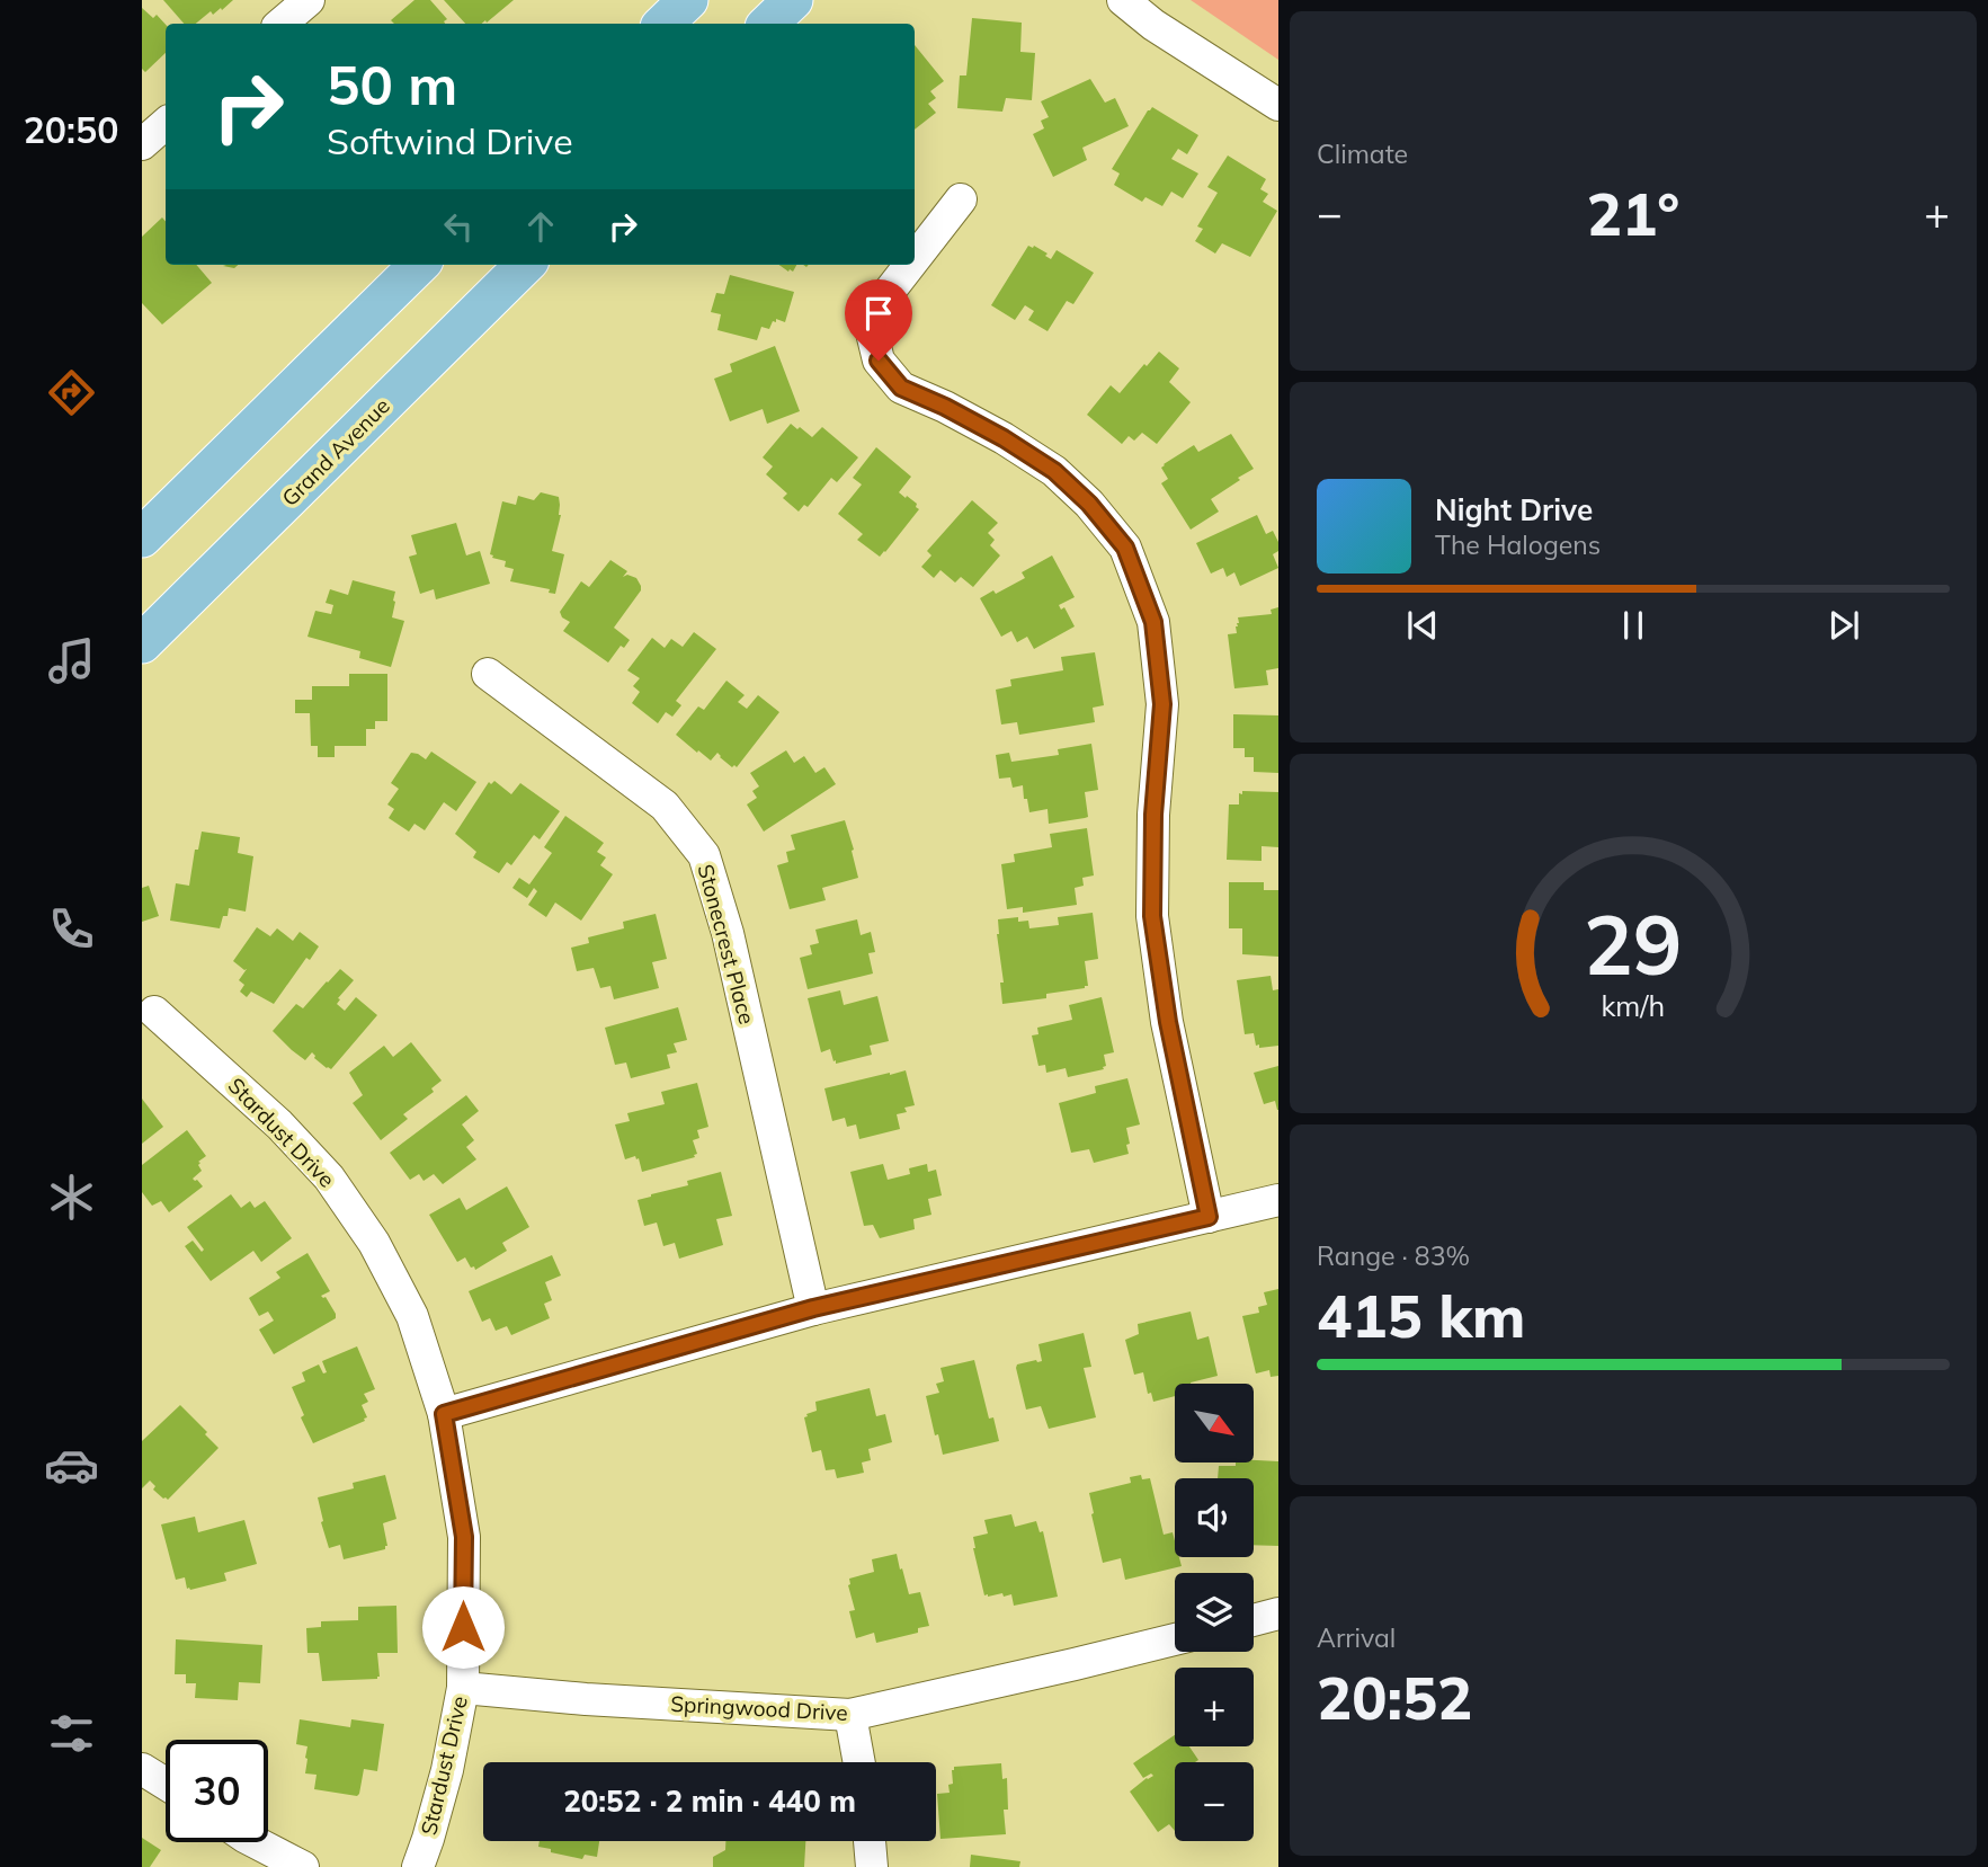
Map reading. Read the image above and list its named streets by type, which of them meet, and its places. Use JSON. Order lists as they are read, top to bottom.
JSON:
{
  "streets": {
    "main road": ["Grand Avenue"],
    "street": ["Stonecrest Place", "Stardust Drive", "Springwood Drive"]
  },
  "crossings": [
    ["Stardust Drive", "Springwood Drive"]
  ],
  "north": "bottom right",
  "page": {
    "tabs": "20:50",
    "tile": [
      "Climate",
      ["Range · 83%", "415 km"],
      ["Arrival", "20:52"]
    ],
    "turn": ["50 m", "Softwind Drive"],
    "heat": ["−", "21°", "+"],
    "song": ["Night Drive", "The Halogens"],
    "map_buttons": ["+", "−"],
    "limit": "30",
    "trip": "20:52 · 2 min · 440 m",
    "gauge": ["29", "km/h"]
  }
}
